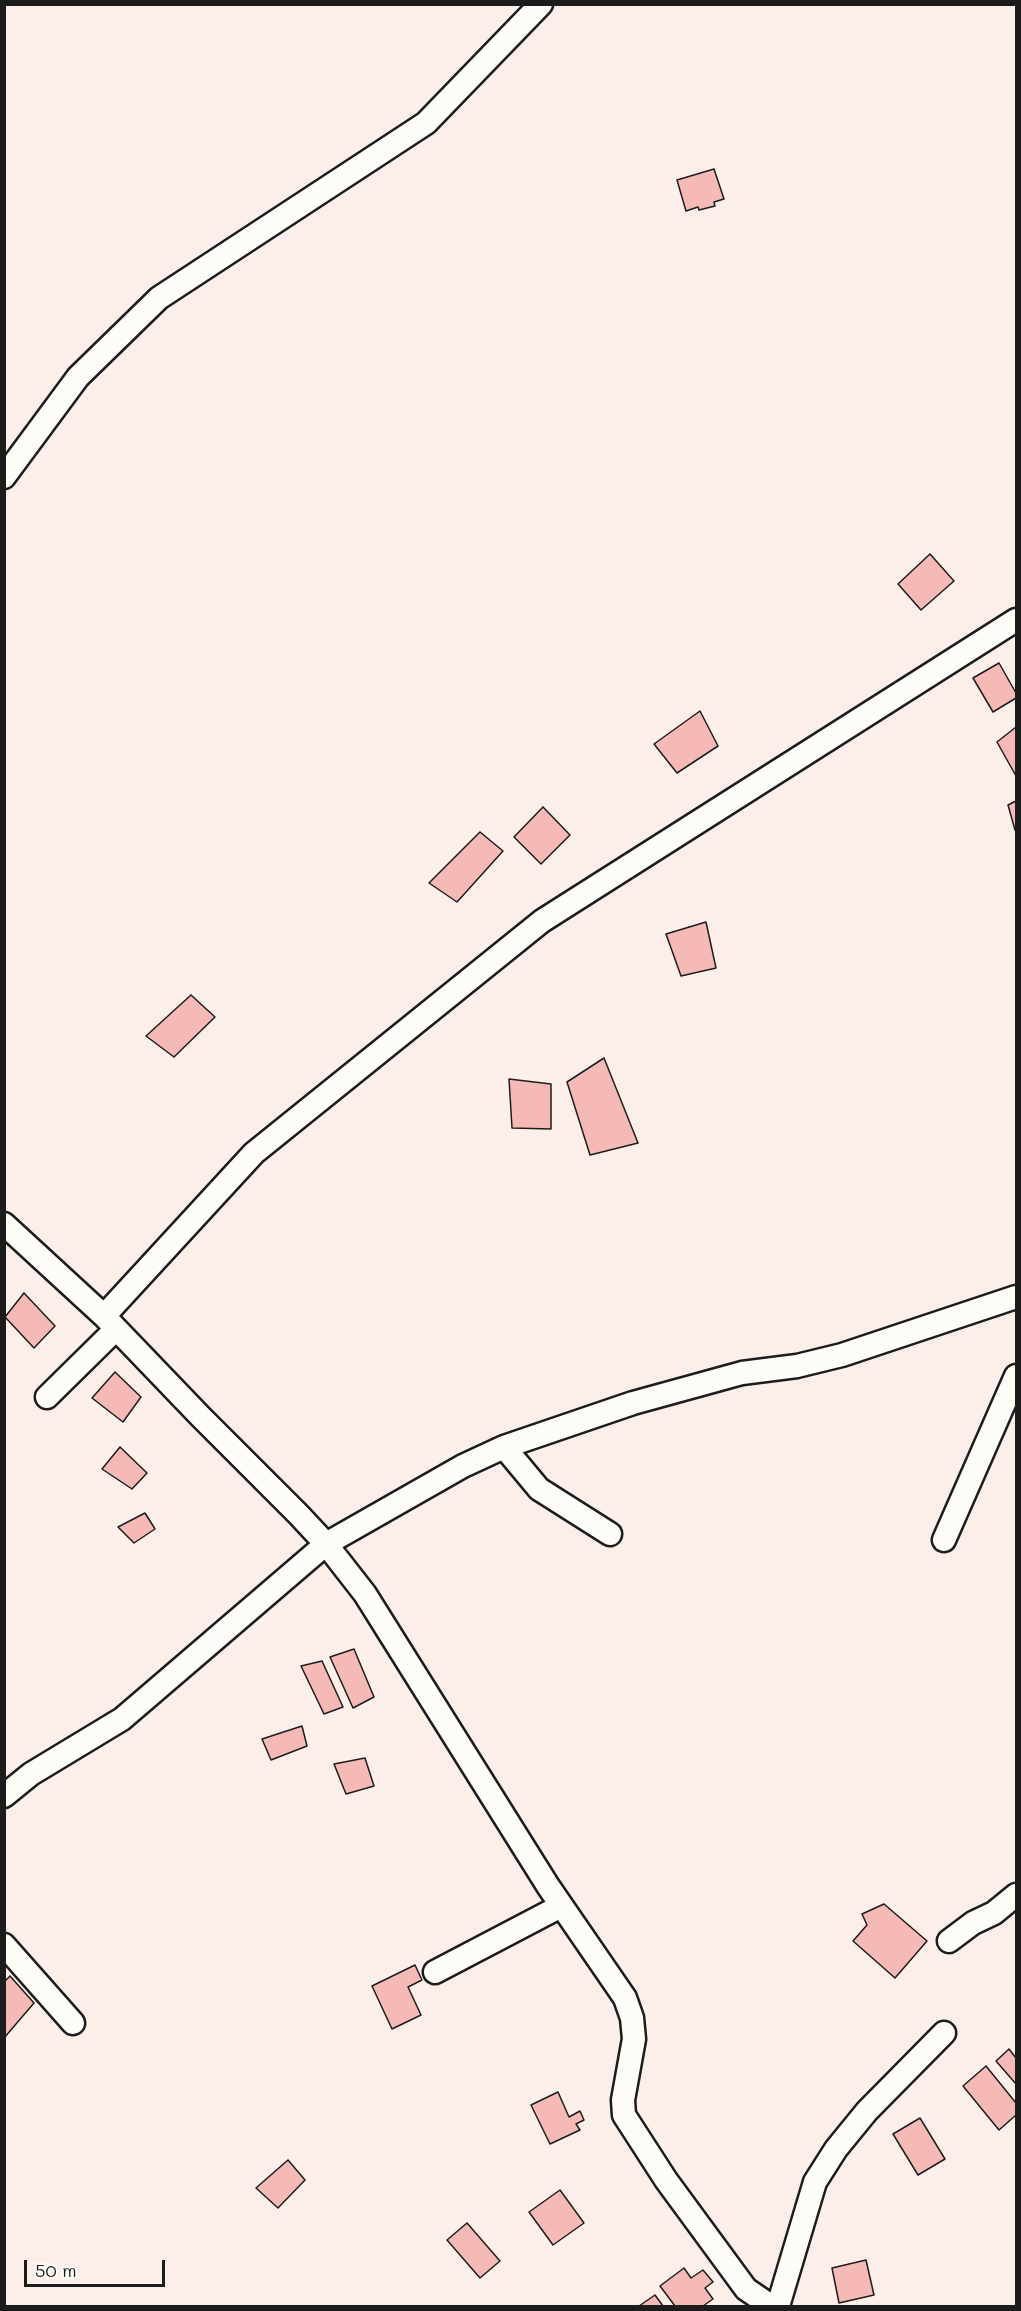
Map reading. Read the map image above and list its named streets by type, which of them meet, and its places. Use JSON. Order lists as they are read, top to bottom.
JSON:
{
  "scale_bar": "50 m"
}
